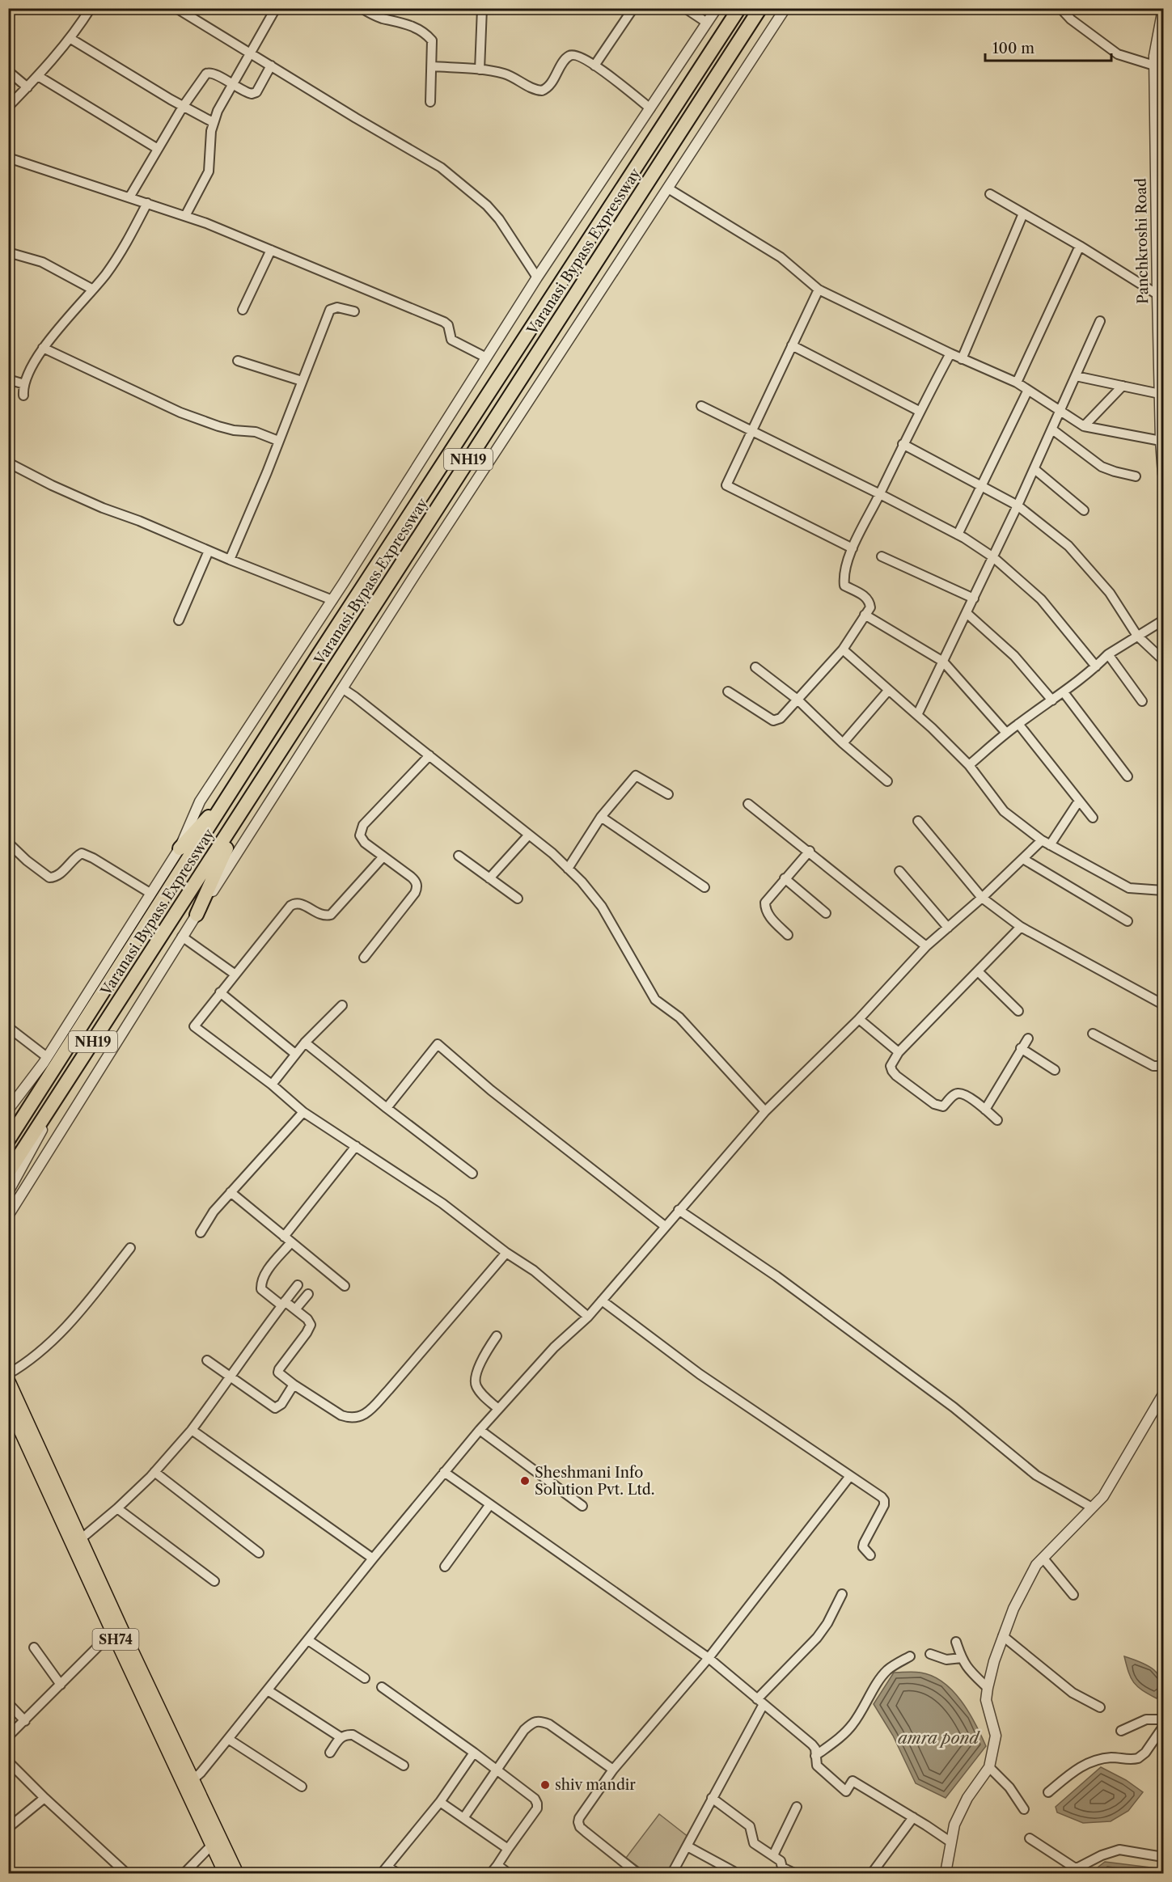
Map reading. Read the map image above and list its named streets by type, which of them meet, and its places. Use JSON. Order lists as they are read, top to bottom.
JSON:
{
  "streets": {
    "highway": ["Varanasi Bypass Expressway", "NH19"],
    "main road": ["SH74"],
    "street": ["Panchkroshi Road"]
  },
  "water": ["amra pond"],
  "places": ["Sheshmani Info Solution Pvt. Ltd.", "shiv mandir"],
  "scale_bar": "100 m"
}
